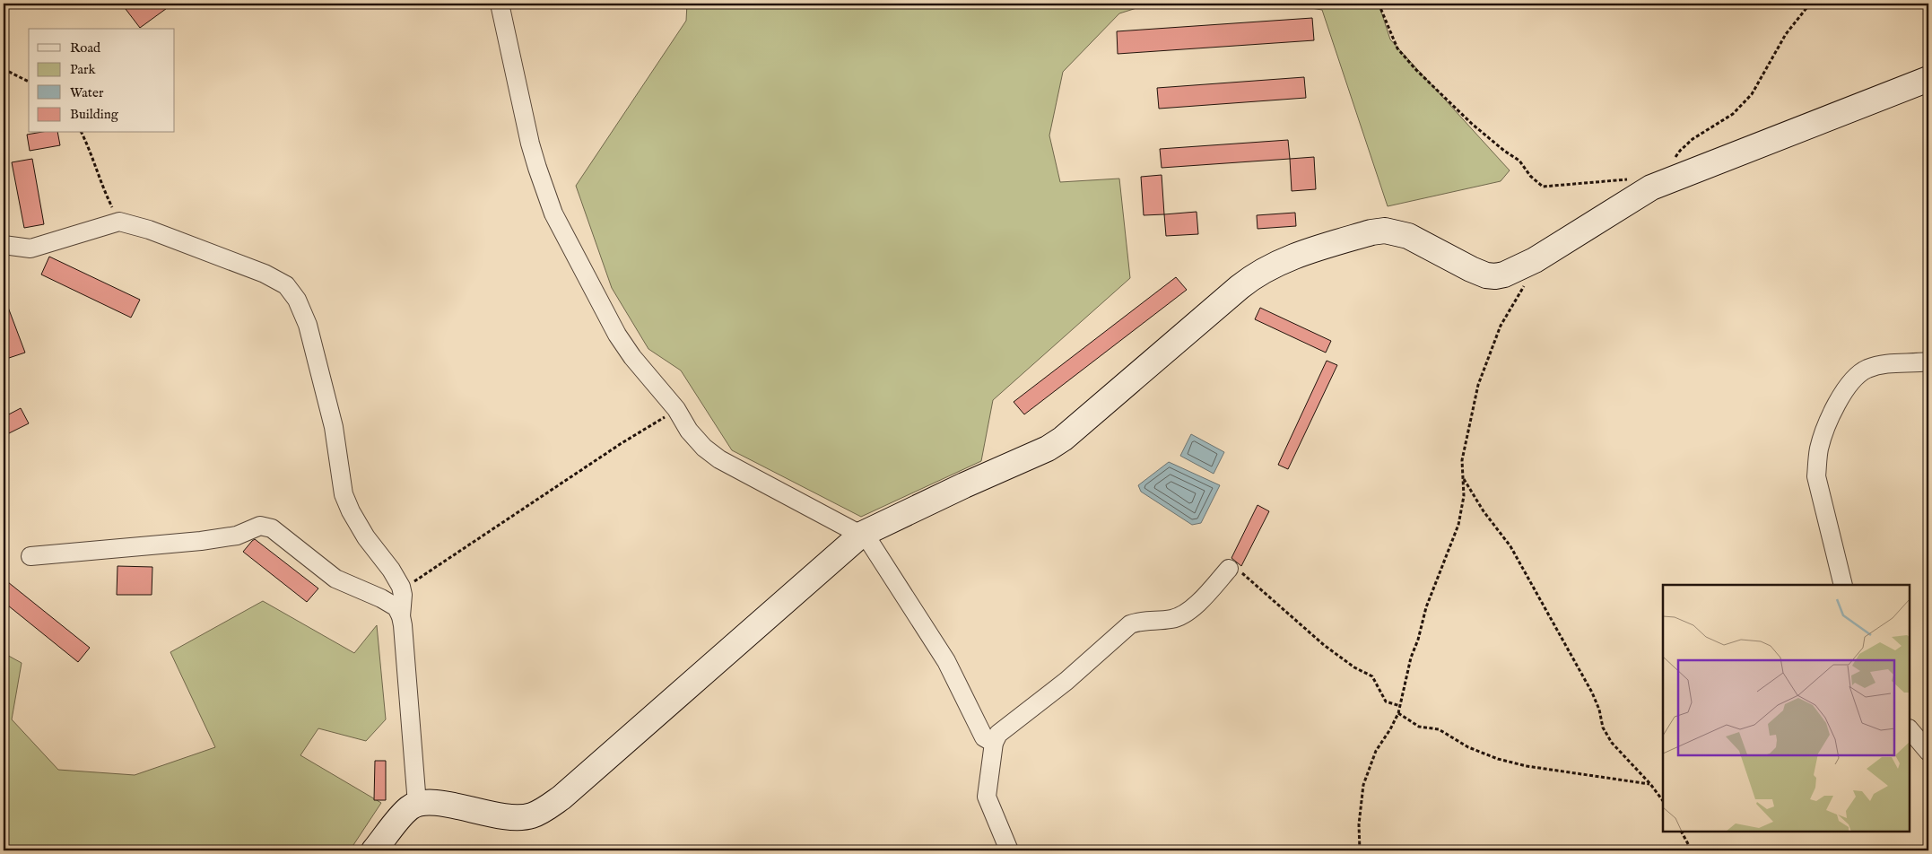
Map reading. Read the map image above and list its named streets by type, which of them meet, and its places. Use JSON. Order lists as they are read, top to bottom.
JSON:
{
  "legend": [
    "Road",
    "Park",
    "Water",
    "Building"
  ]
}
